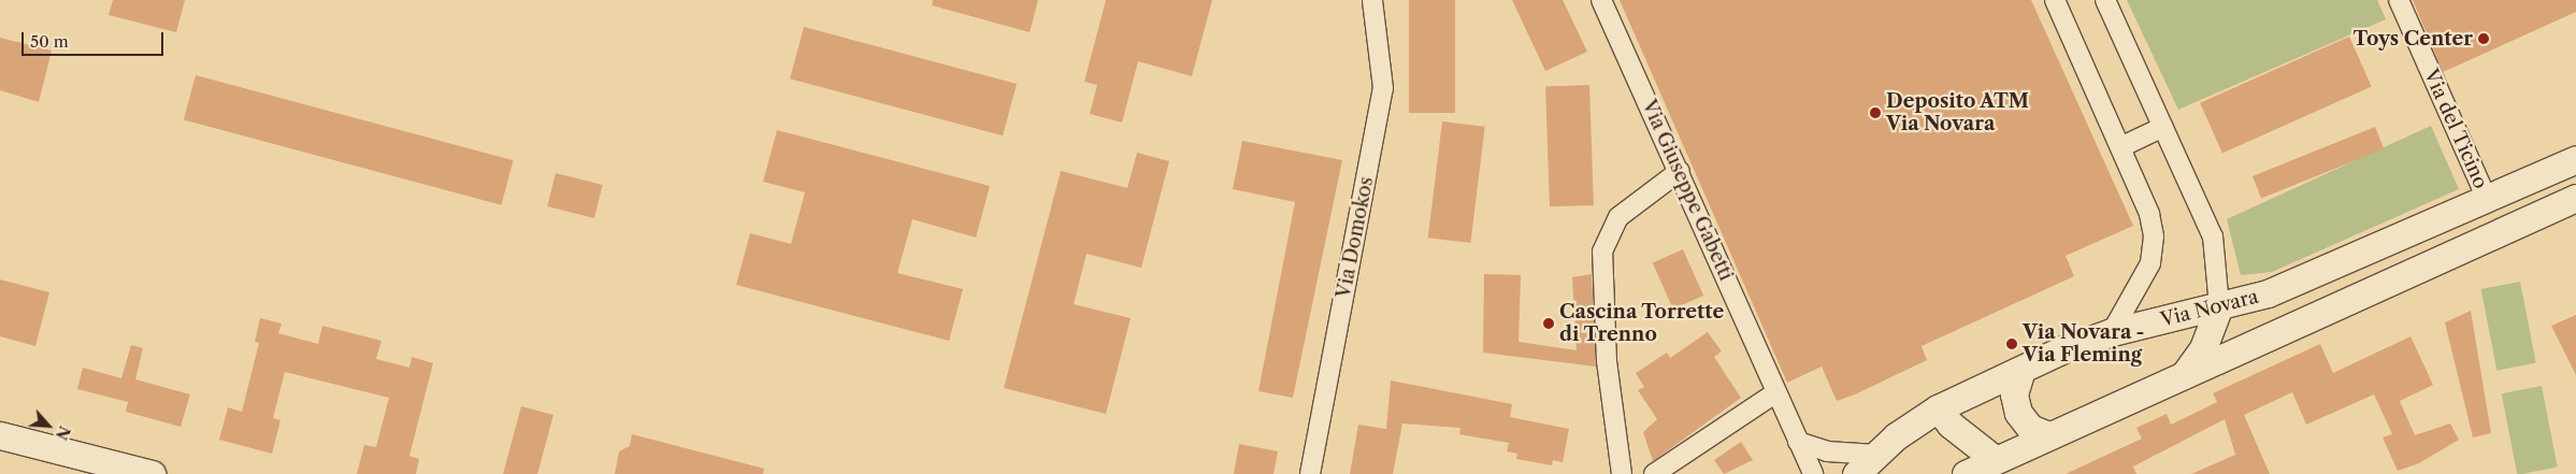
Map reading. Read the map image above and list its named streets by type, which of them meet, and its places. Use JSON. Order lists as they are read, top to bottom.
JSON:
{
  "streets": {
    "street": [
      "Via del Ticino",
      "Via Giuseppe Gabetti",
      "Via Domokos",
      "Via Novara"
    ]
  },
  "crossings": [
    ["Via del Ticino", "Via Novara"]
  ],
  "places": [
    "Toys Center",
    "Deposito ATM Via Novara",
    "Cascina Torrette di Trenno",
    "Via Novara - Via Fleming"
  ],
  "scale_bar": "50 m",
  "north": "bottom right"
}
